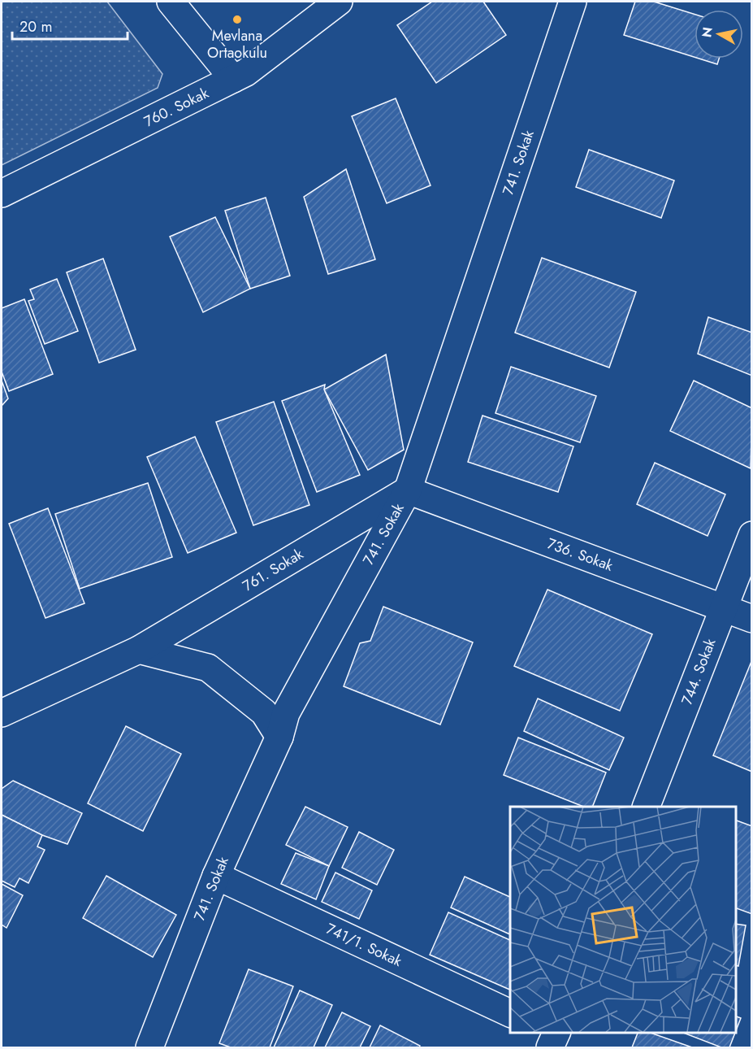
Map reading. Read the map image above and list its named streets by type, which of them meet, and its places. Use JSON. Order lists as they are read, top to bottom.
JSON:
{
  "streets": {
    "street": [
      "760. Sokak",
      "741. Sokak",
      "736. Sokak",
      "761. Sokak",
      "744. Sokak",
      "741/1. Sokak"
    ]
  },
  "crossings": [
    ["741. Sokak", "736. Sokak"],
    ["741. Sokak", "761. Sokak"],
    ["741. Sokak", "741/1. Sokak"],
    ["736. Sokak", "761. Sokak"],
    ["736. Sokak", "744. Sokak"]
  ],
  "places": ["Mevlana Ortaokulu"],
  "scale_bar": "20 m",
  "north": "left"
}
